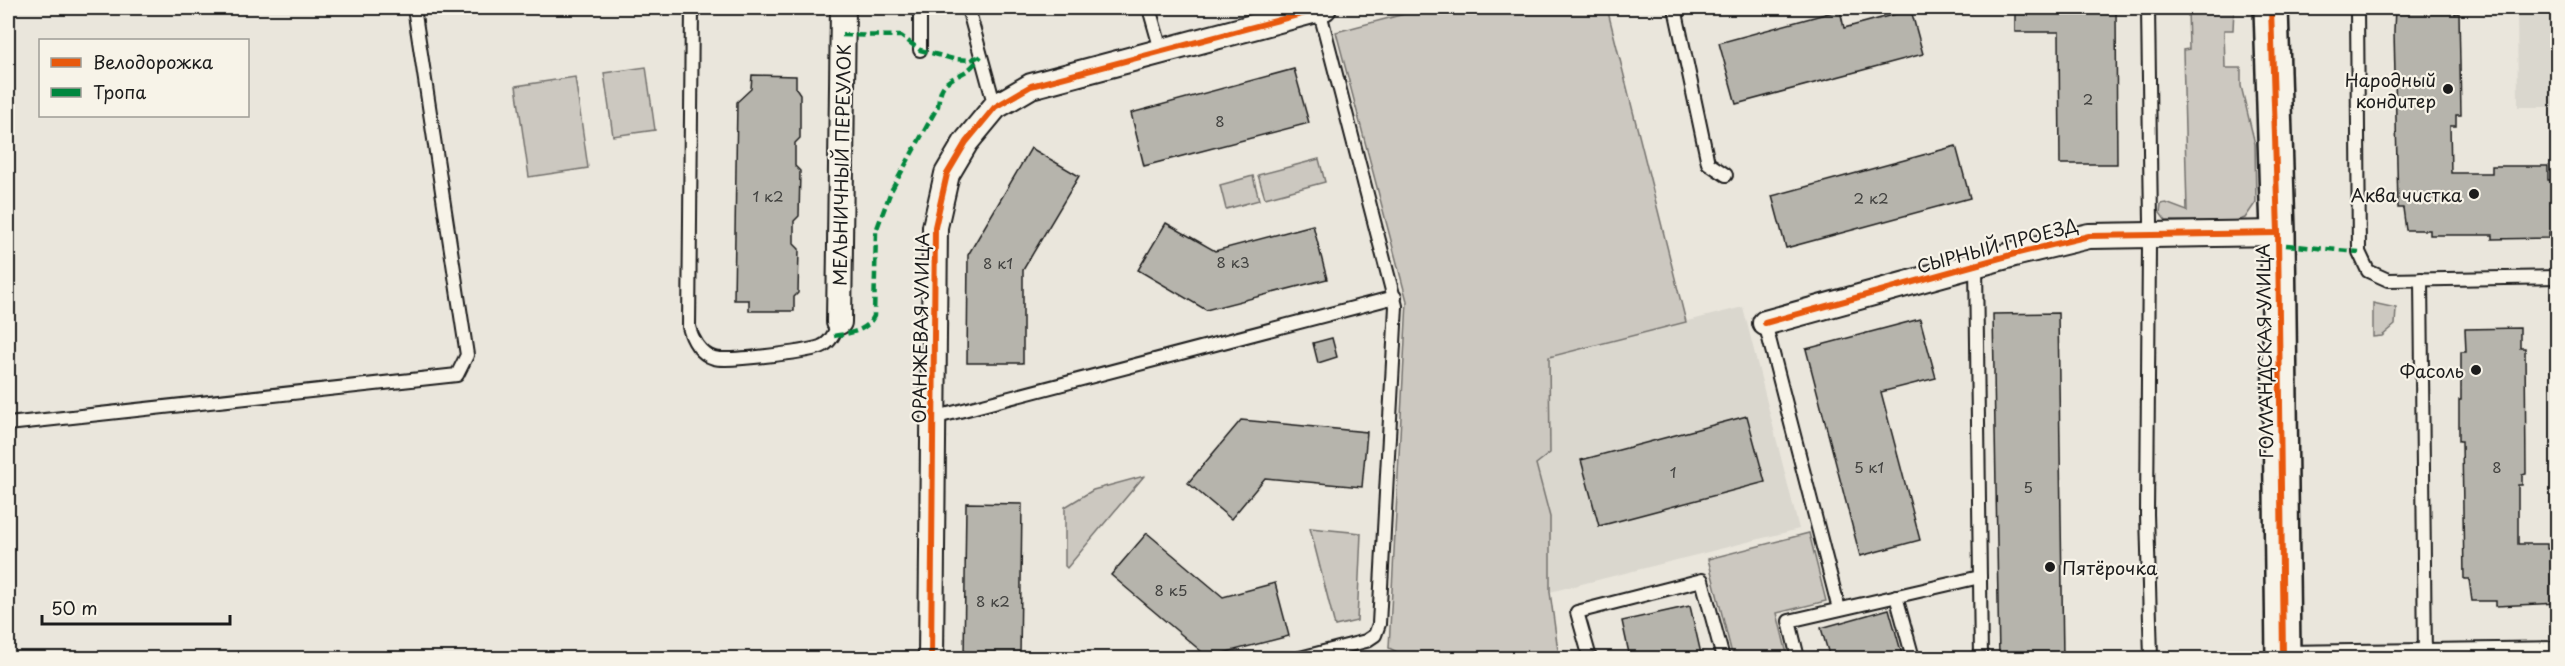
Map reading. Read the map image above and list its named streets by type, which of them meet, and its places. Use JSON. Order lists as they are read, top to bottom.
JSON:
{
  "streets": {
    "street": [
      "МЕЛЬНИЧНЫЙ ПЕРЕУЛОК",
      "СЫРНЫЙ ПРОЕЗД",
      "ОРАНЖЕВАЯ УЛИЦА",
      "ГОЛЛАНДСКАЯ УЛИЦА"
    ]
  },
  "crossings": [
    ["СЫРНЫЙ ПРОЕЗД", "ГОЛЛАНДСКАЯ УЛИЦА"]
  ],
  "places": [
    "Народный кондитер",
    "Аква чистка",
    "Фасоль",
    "Пятёрочка"
  ],
  "house_numbers": [
    "2",
    "8",
    "1 к2",
    "2 к2",
    "8 к3",
    "8 к1",
    "5 к1",
    "8",
    "1",
    "5",
    "8 к5",
    "8 к2"
  ],
  "legend": ["Велодорожка", "Тропа"],
  "scale_bar": "50 m"
}
